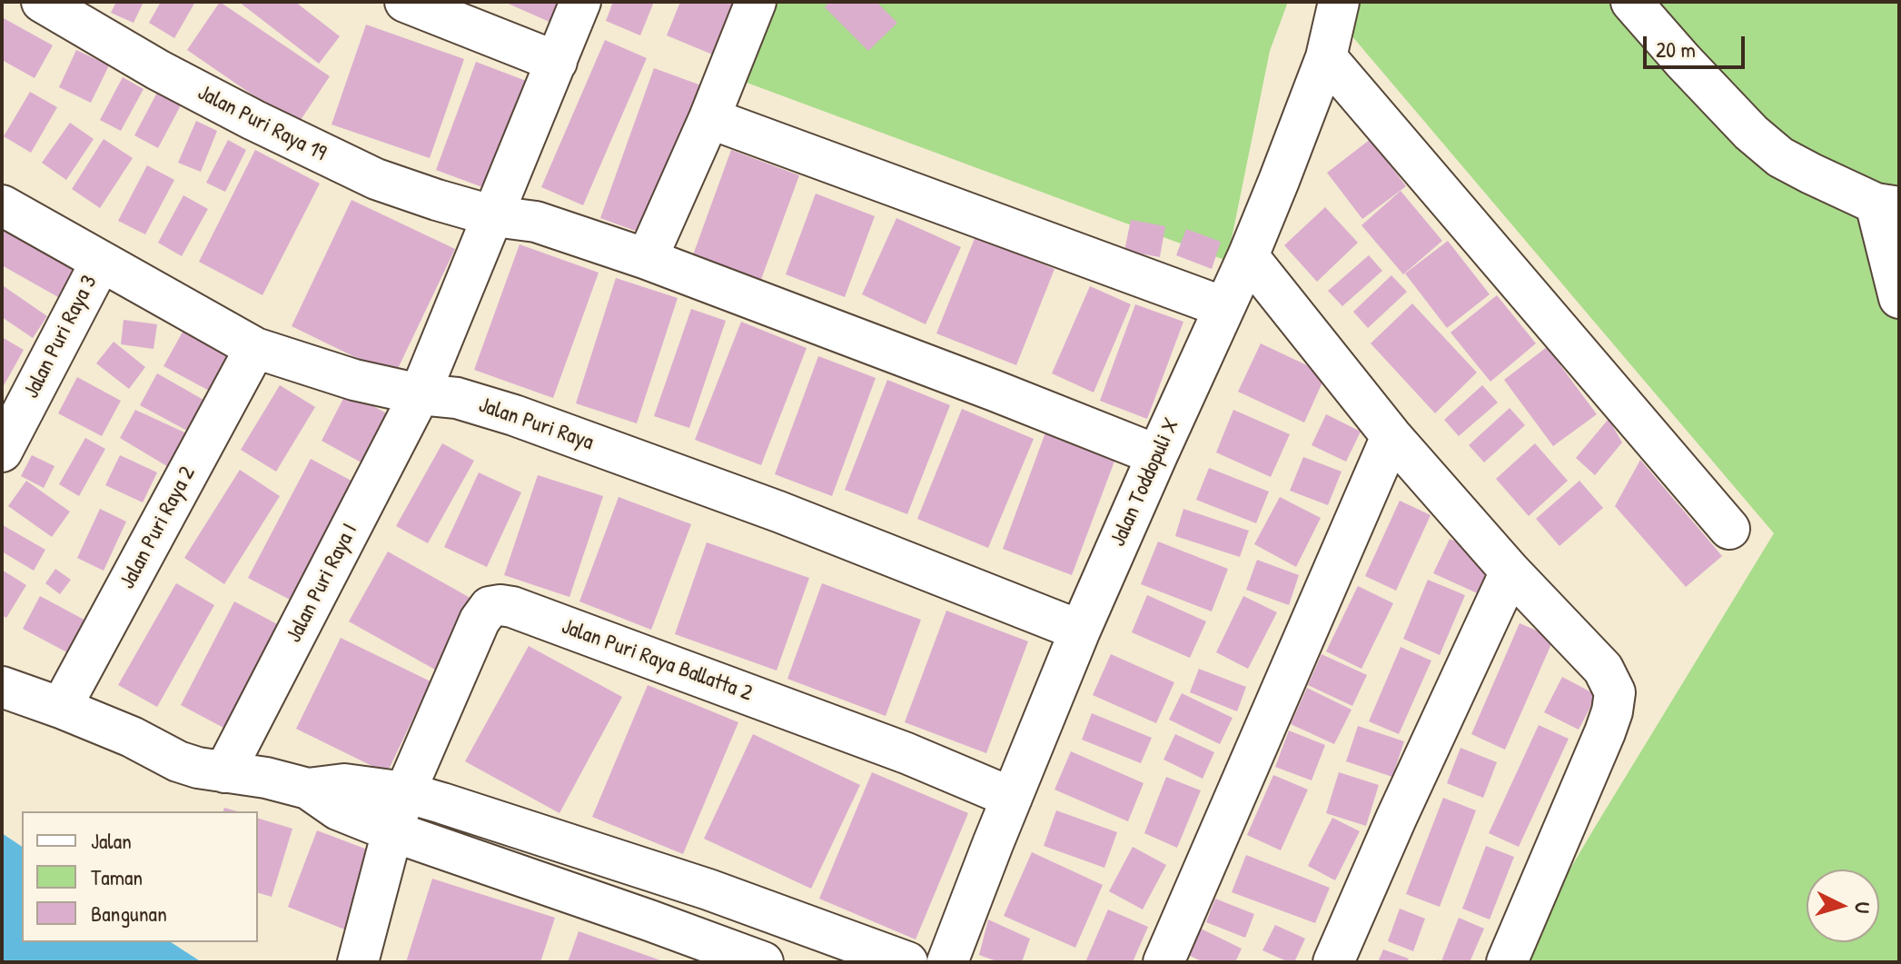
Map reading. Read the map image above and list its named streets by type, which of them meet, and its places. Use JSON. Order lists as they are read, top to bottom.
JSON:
{
  "streets": {
    "street": [
      "Jalan Puri Raya 19",
      "Jalan Puri Raya 3",
      "Jalan Puri Raya",
      "Jalan Toddopuli X",
      "Jalan Puri Raya 2",
      "Jalan Puri Raya I",
      "Jalan Puri Raya Ballatta 2"
    ]
  },
  "crossings": [
    ["Jalan Puri Raya 19", "Jalan Toddopuli X"],
    ["Jalan Puri Raya 19", "Jalan Puri Raya I"],
    ["Jalan Puri Raya 3", "Jalan Puri Raya"],
    ["Jalan Puri Raya", "Jalan Toddopuli X"],
    ["Jalan Puri Raya", "Jalan Puri Raya 2"],
    ["Jalan Puri Raya", "Jalan Puri Raya I"],
    ["Jalan Toddopuli X", "Jalan Puri Raya Ballatta 2"]
  ],
  "legend": ["Jalan", "Taman", "Bangunan"],
  "scale_bar": "20 m",
  "north": "right"
}
